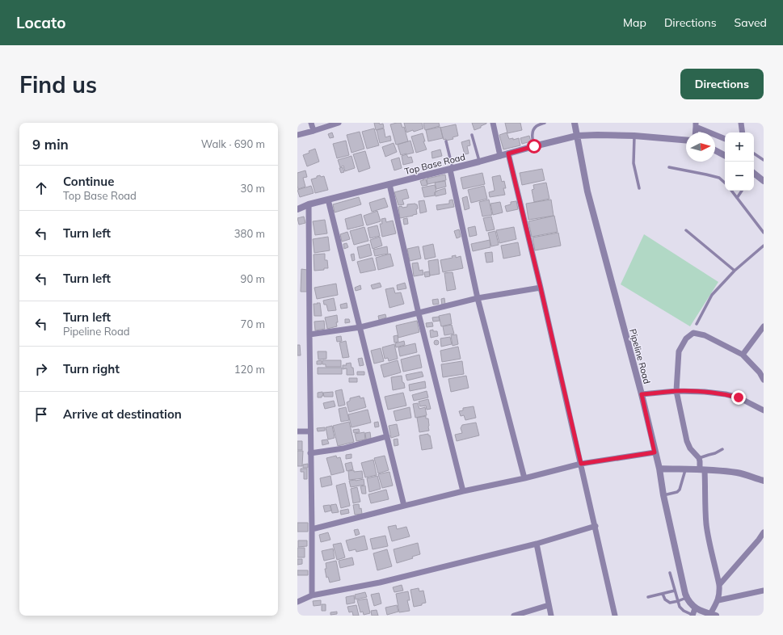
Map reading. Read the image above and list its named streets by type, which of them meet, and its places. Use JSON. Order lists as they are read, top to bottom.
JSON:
{
  "streets": {
    "street": ["Top Base Road", "Pipeline Road"]
  },
  "crossings": [
    ["Top Base Road", "Pipeline Road"]
  ],
  "north": "right",
  "page": {
    "header": "Locato",
    "nav": ["Map", "Directions", "Saved"],
    "buttons": "Directions",
    "title": "Find us",
    "heading": ["9 min", "Walk · 690 m"],
    "map_buttons": ["+", "−"],
    "list": [
      ["Continue", "Top Base Road", "30 m"],
      ["Turn left", "380 m"],
      ["Turn left", "90 m"],
      ["Turn left", "Pipeline Road", "70 m"],
      ["Turn right", "120 m"],
      "Arrive at destination"
    ]
  }
}
